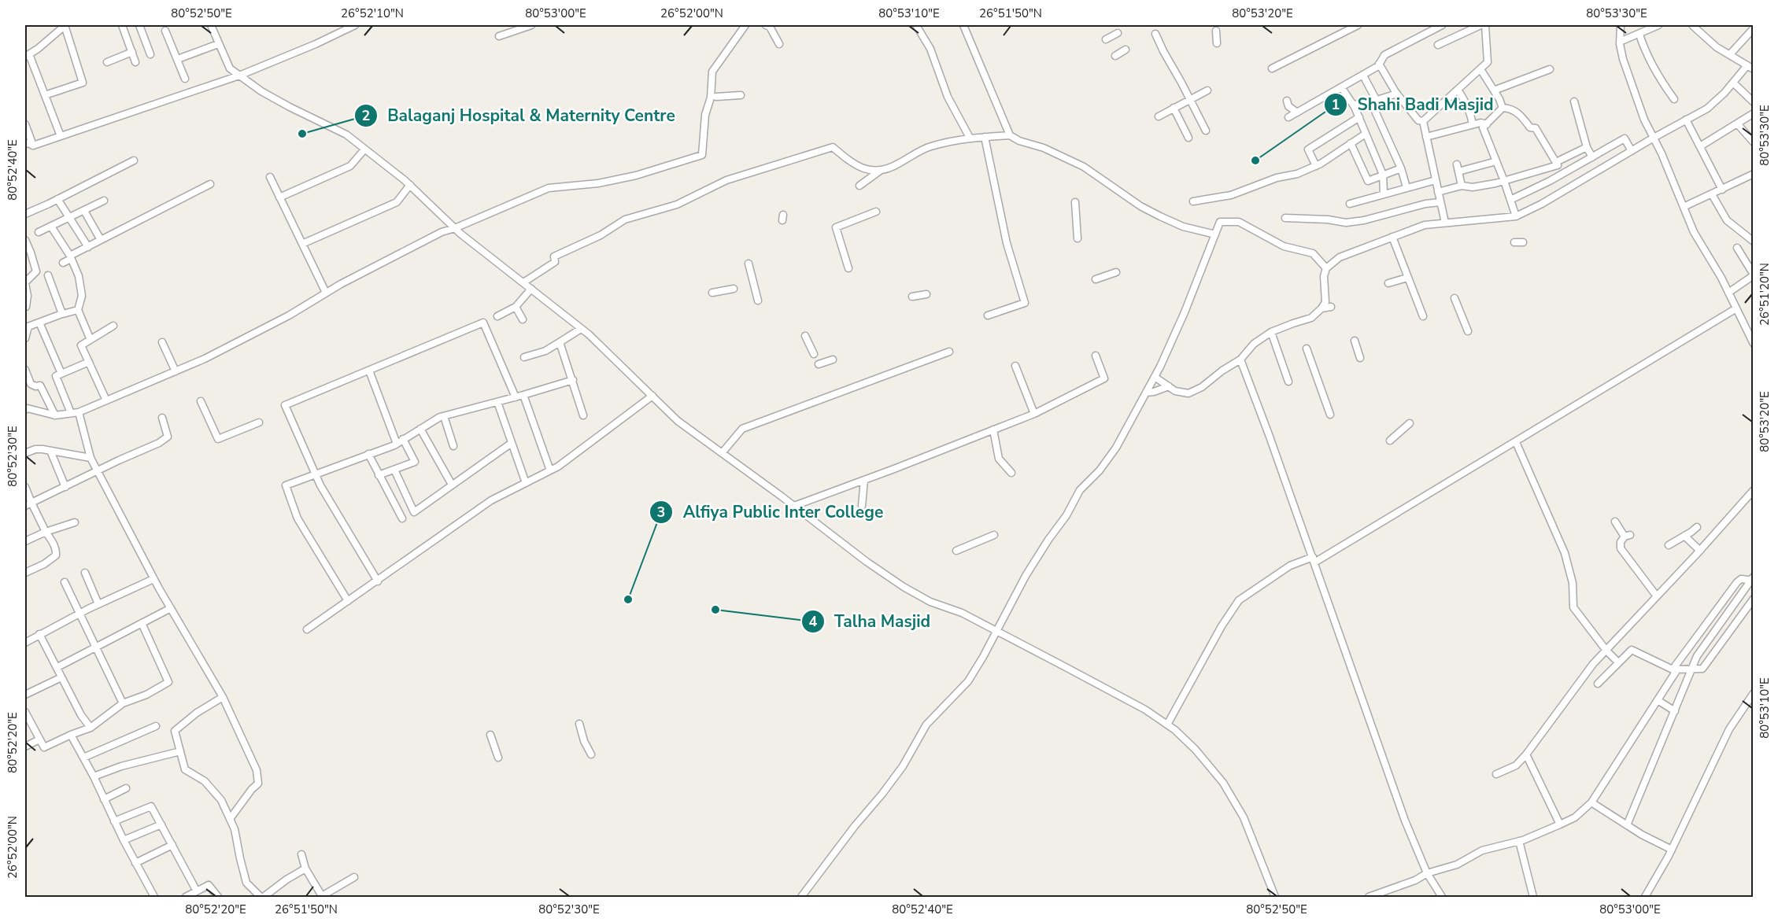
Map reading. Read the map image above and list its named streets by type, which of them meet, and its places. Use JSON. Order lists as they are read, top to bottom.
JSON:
{
  "places": [
    "Balaganj Hospital & Maternity Centre",
    "Shahi Badi Masjid",
    "Alfiya Public Inter College",
    "Talha Masjid"
  ],
  "coordinates": [
    "80°52'50\"E",
    "26°52'10\"N",
    "80°53'00\"E",
    "26°52'00\"N",
    "80°53'10\"E",
    "26°51'50\"N",
    "80°53'20\"E",
    "80°53'30\"E",
    "80°52'40\"E",
    "26°51'20\"N",
    "80°52'30\"E",
    "80°52'20\"E"
  ]
}
